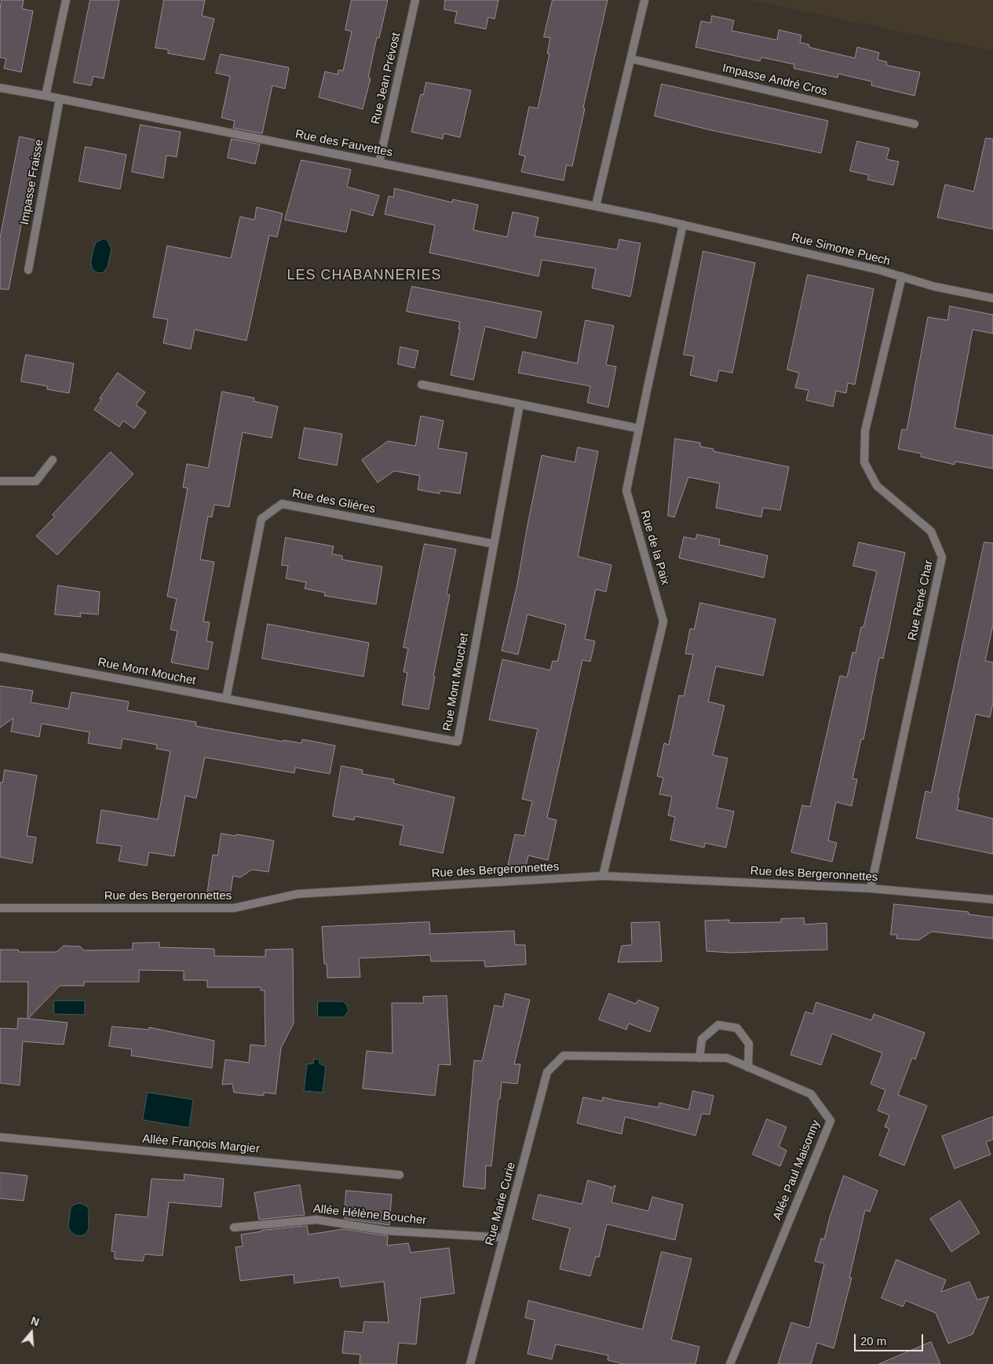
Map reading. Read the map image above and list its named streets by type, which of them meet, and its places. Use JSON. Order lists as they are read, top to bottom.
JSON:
{
  "streets": {
    "street": [
      "Rue Jean Prévost",
      "Impasse André Cros",
      "Rue des Fauvettes",
      "Impasse Fraisse",
      "Rue Simone Puech",
      "Rue des Glières",
      "Rue de la Paix",
      "Rue René Char",
      "Rue Mont Mouchet",
      "Rue des Bergeronnettes",
      "Allée François Margier",
      "Allée Paul Maisonny",
      "Rue Marie Curie",
      "Allée Hélène Boucher"
    ]
  },
  "crossings": [
    ["Rue Jean Prévost", "Rue des Fauvettes"],
    ["Rue des Fauvettes", "Impasse Fraisse"],
    ["Rue des Fauvettes", "Rue Simone Puech"],
    ["Rue des Fauvettes", "Rue de la Paix"],
    ["Rue Simone Puech", "Rue de la Paix"],
    ["Rue Simone Puech", "Rue René Char"],
    ["Rue des Glières", "Rue Mont Mouchet"],
    ["Rue de la Paix", "Rue des Bergeronnettes"],
    ["Rue René Char", "Rue des Bergeronnettes"],
    ["Allée Paul Maisonny", "Rue Marie Curie"],
    ["Rue Marie Curie", "Allée Hélène Boucher"]
  ],
  "districts": ["LES CHABANNERIES"],
  "scale_bar": "20 m",
  "north": "top"
}
